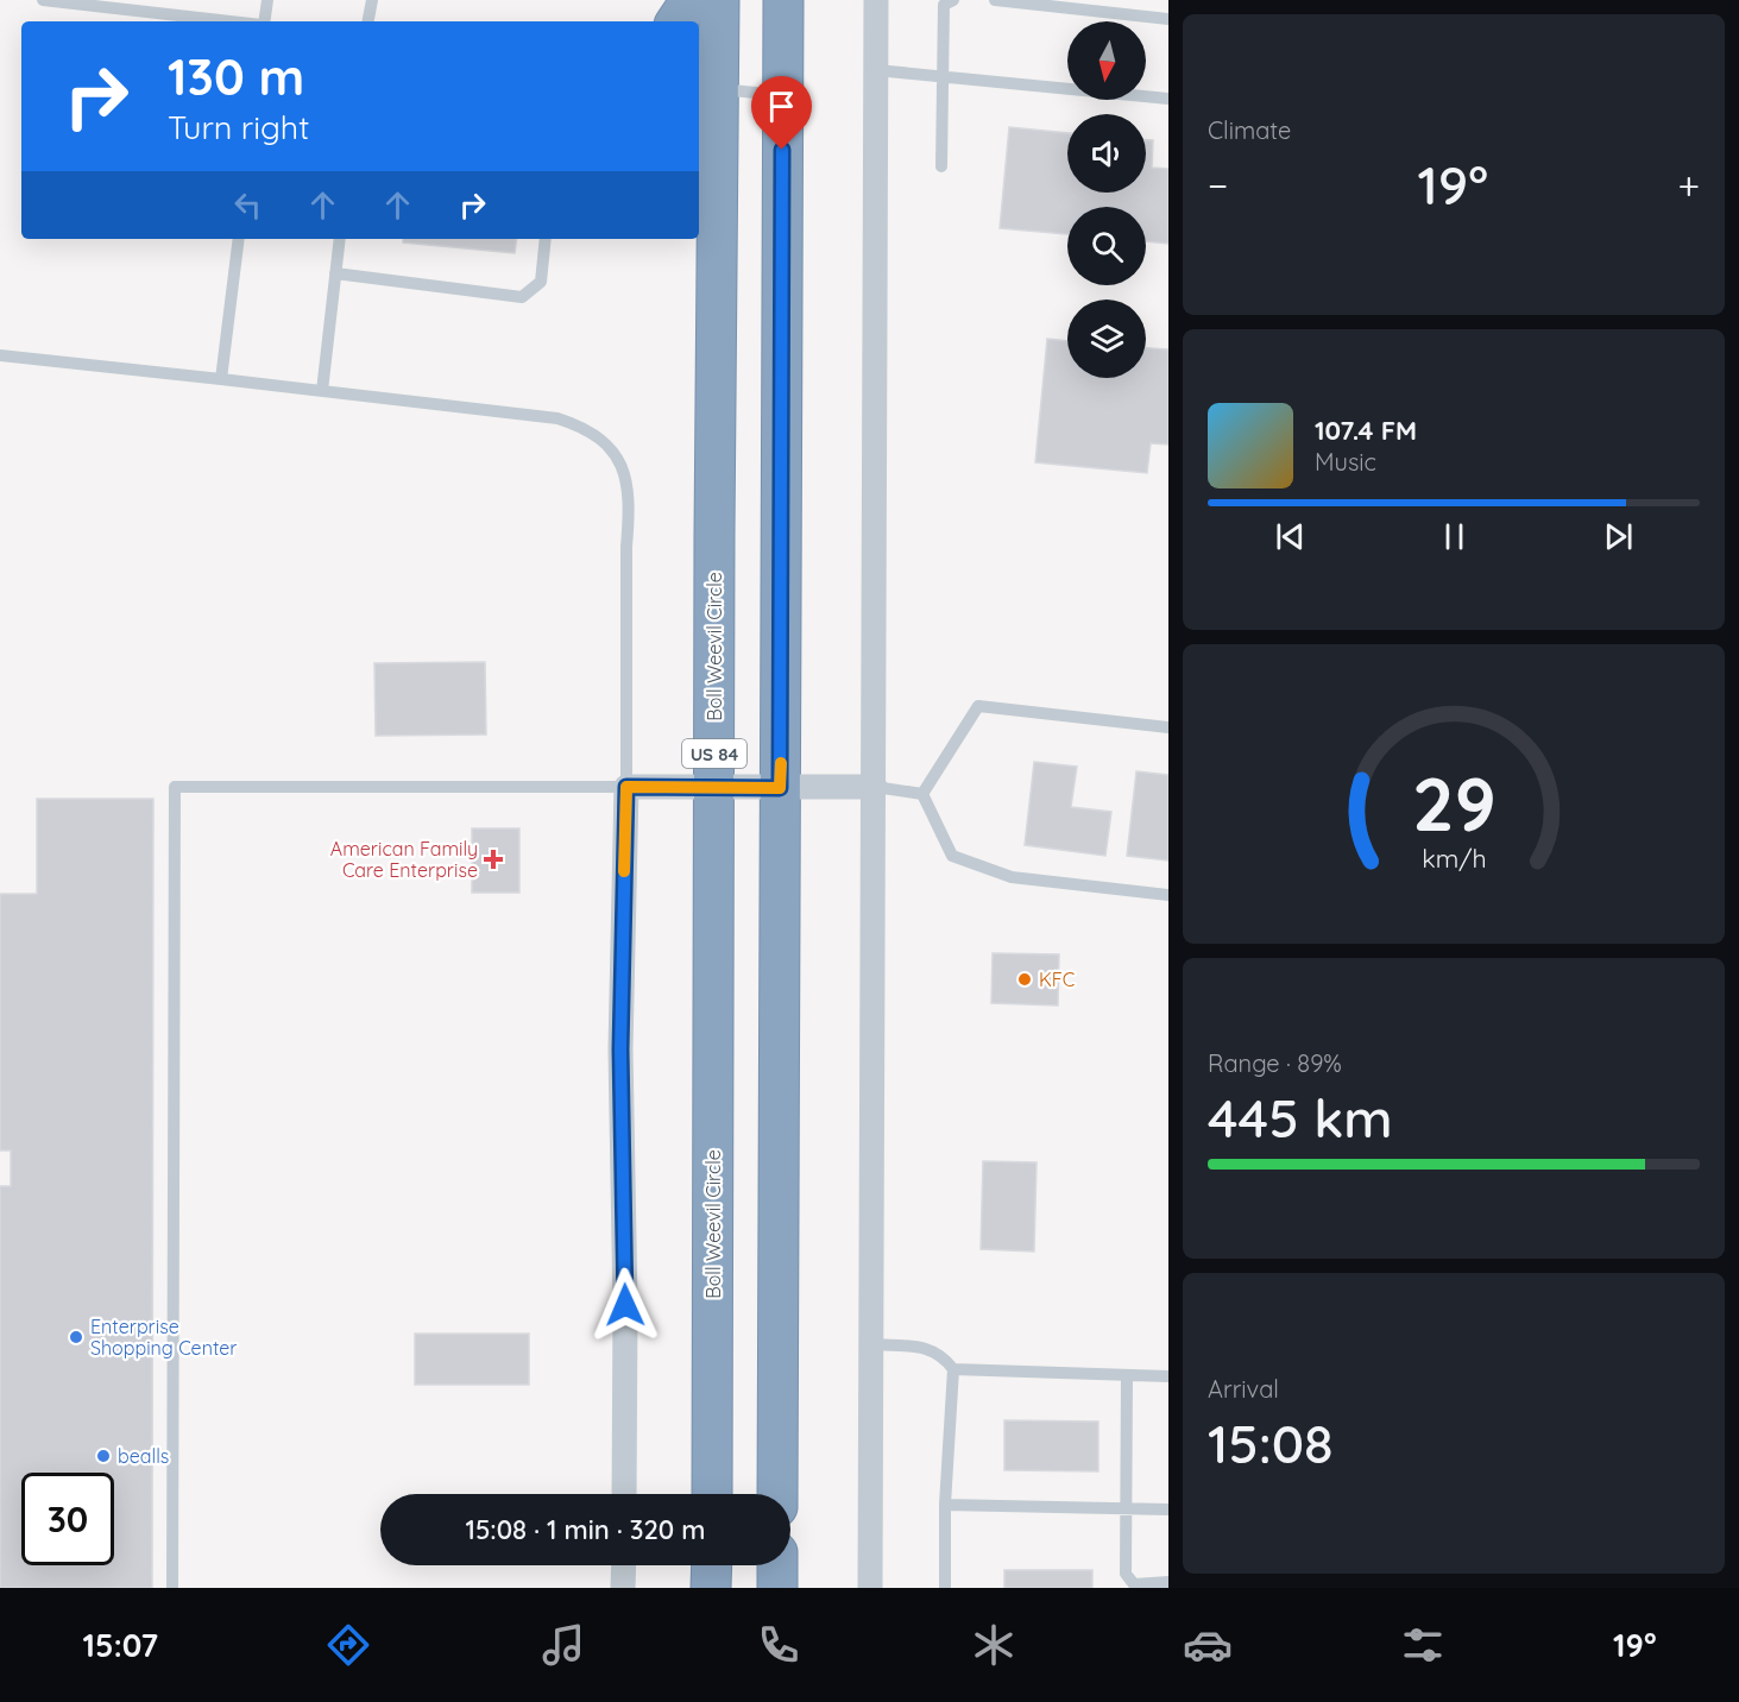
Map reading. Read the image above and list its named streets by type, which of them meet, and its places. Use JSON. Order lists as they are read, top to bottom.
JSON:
{
  "streets": {
    "highway": ["Boll Weevil Circle", "US 84"]
  },
  "places": {
    "health": ["American Family Care Enterprise"],
    "other": ["KFC", "Enterprise Shopping Center", "bealls"]
  },
  "north": "bottom",
  "page": {
    "tile": [
      "Climate",
      ["Range · 89%", "445 km"],
      ["Arrival", "15:08"]
    ],
    "turn": ["130 m", "Turn right"],
    "heat": ["−", "19°", "+"],
    "song": ["107.4 FM", "Music"],
    "limit": "30",
    "trip": "15:08 · 1 min · 320 m",
    "tabs": ["15:07", "19°"],
    "gauge": ["29", "km/h"]
  }
}
